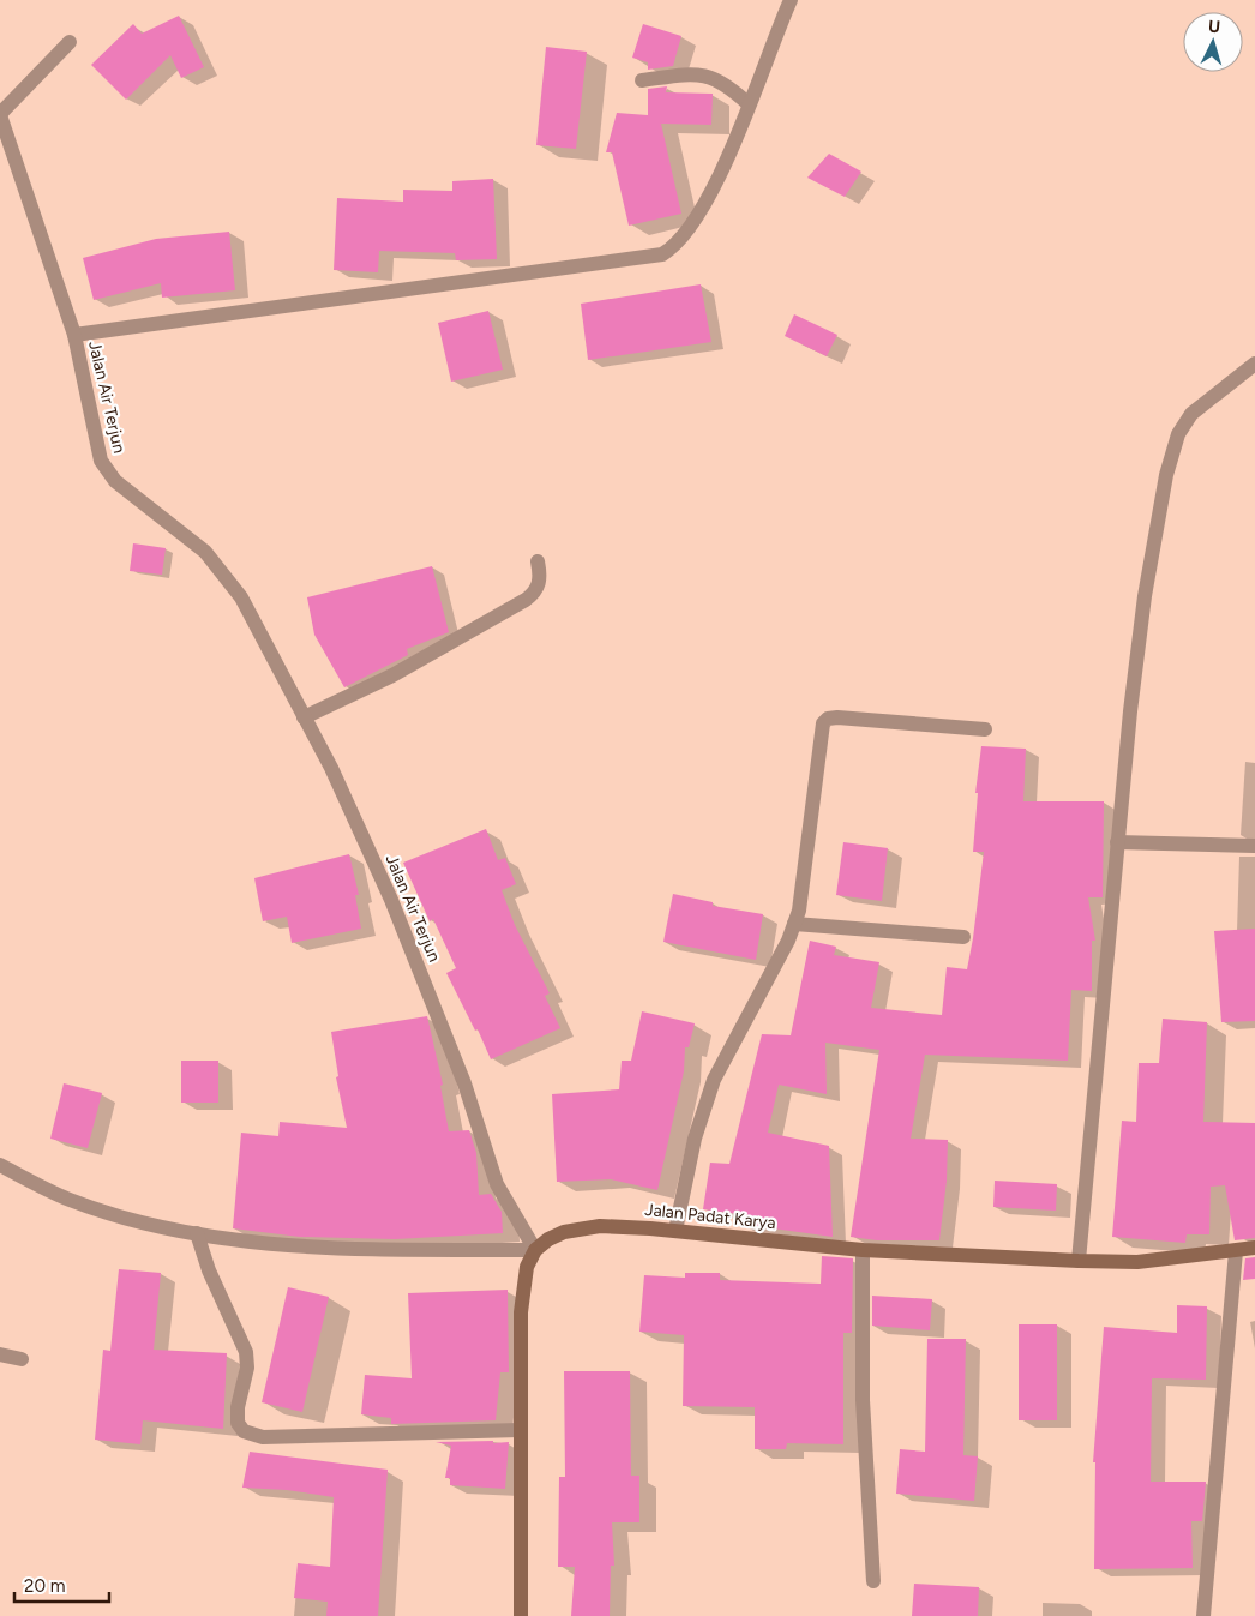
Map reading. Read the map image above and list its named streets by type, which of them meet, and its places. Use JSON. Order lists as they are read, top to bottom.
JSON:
{
  "streets": {
    "main road": ["Jalan Padat Karya"],
    "street": ["Jalan Air Terjun"]
  },
  "crossings": [
    ["Jalan Air Terjun", "Jalan Padat Karya"]
  ],
  "scale_bar": "20 m",
  "north": "top"
}
